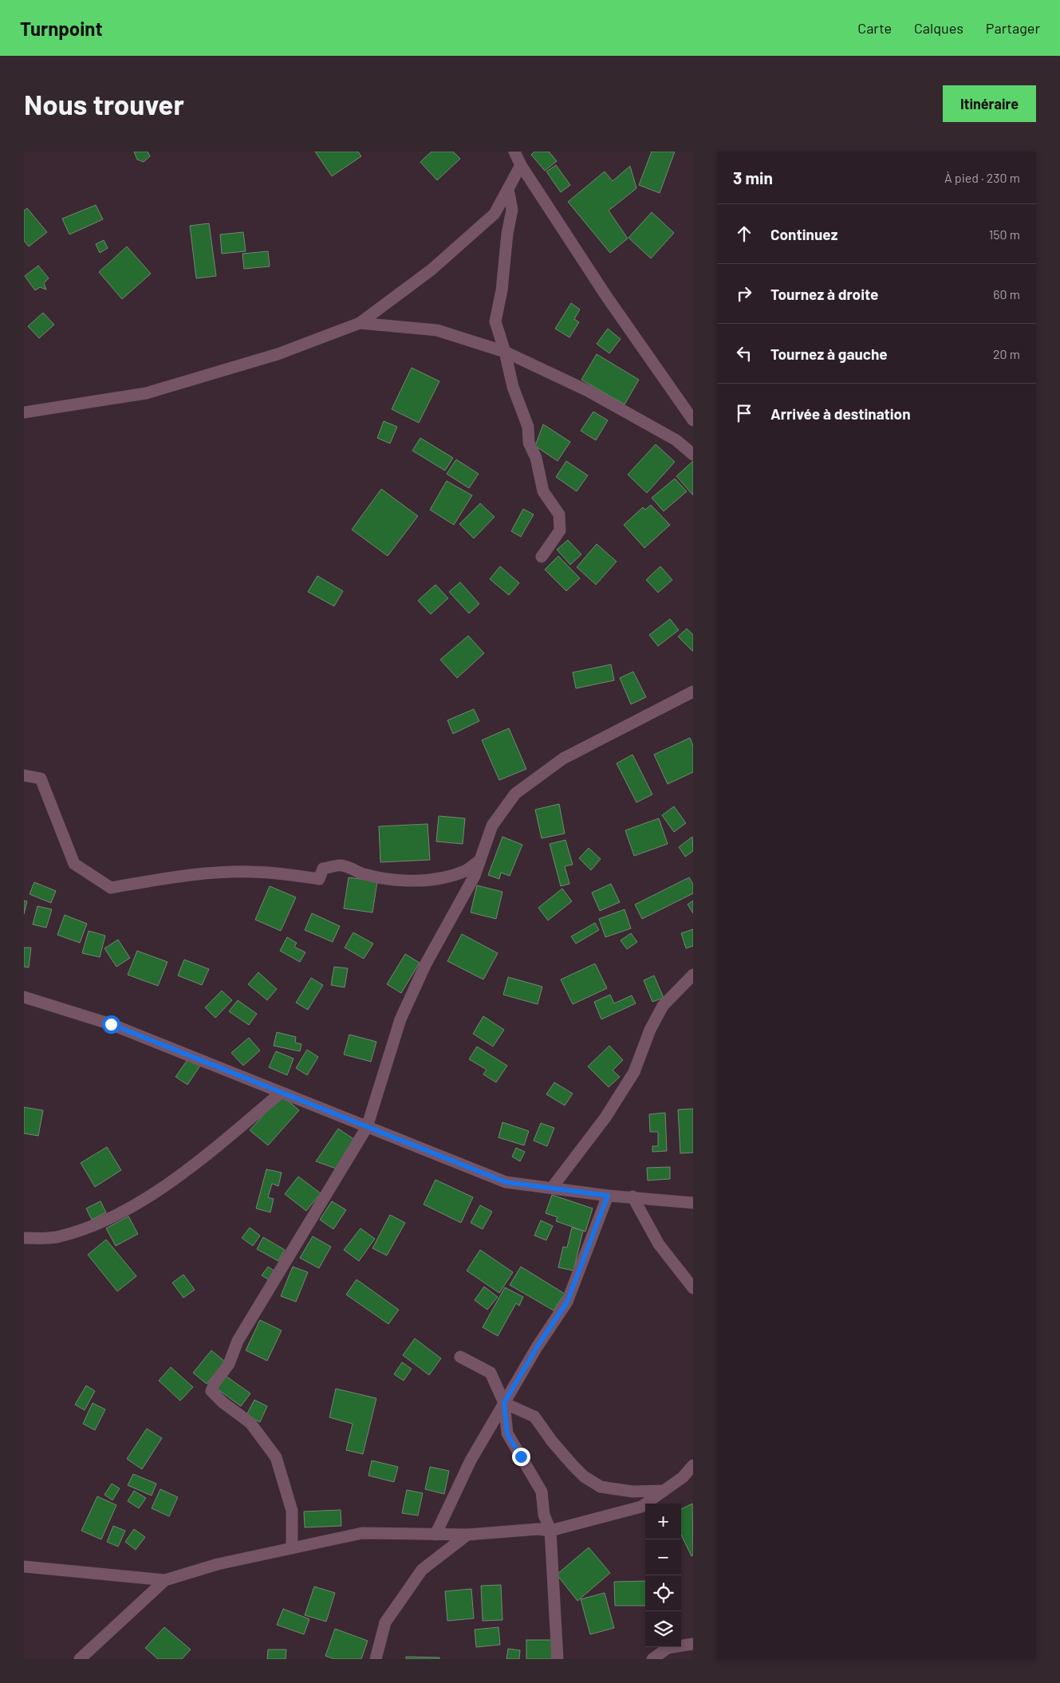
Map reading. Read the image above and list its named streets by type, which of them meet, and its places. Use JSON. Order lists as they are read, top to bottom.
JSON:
{
  "page": {
    "header": "Turnpoint",
    "nav": ["Carte", "Calques", "Partager"],
    "buttons": "Itinéraire",
    "title": "Nous trouver",
    "heading": ["3 min", "À pied · 230 m"],
    "list": [
      ["Continuez", "150 m"],
      ["Tournez à droite", "60 m"],
      ["Tournez à gauche", "20 m"],
      "Arrivée à destination"
    ],
    "map_buttons": ["+", "−"]
  }
}
